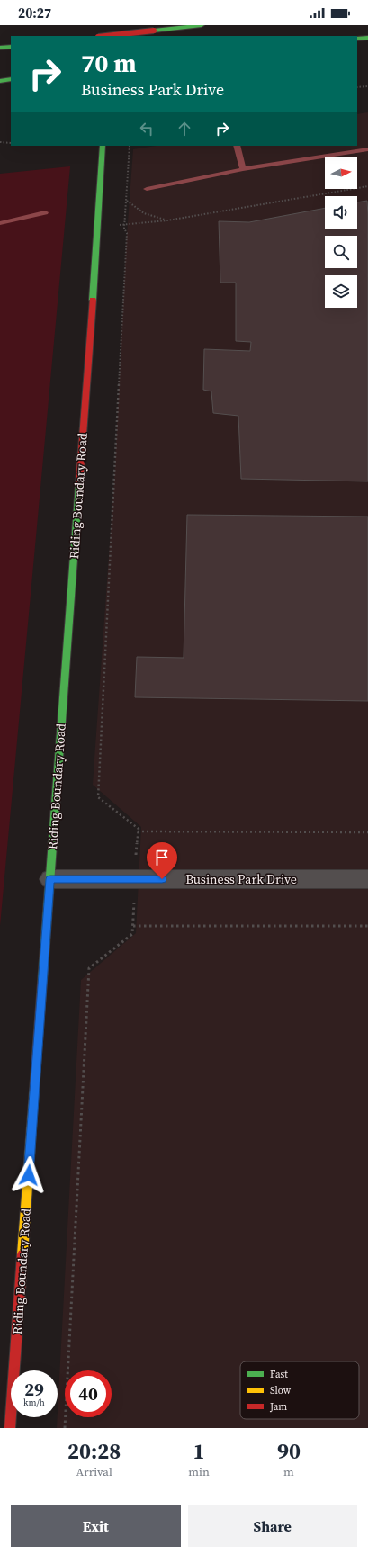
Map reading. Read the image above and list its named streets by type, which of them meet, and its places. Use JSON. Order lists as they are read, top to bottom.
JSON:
{
  "streets": {
    "main road": ["Riding Boundary Road"],
    "street": ["Business Park Drive"]
  },
  "crossings": [
    ["Riding Boundary Road", "Business Park Drive"]
  ],
  "legend": ["Fast", "Slow", "Jam"],
  "north": "right",
  "page": {
    "status": "20:27",
    "turn": ["70 m", "Business Park Drive"],
    "speed": "29 km/h",
    "limit": "40",
    "eta": [
      "20:28",
      "Arrival",
      "1",
      "min",
      "90",
      "m"
    ],
    "buttons": ["Exit", "Share"]
  }
}
